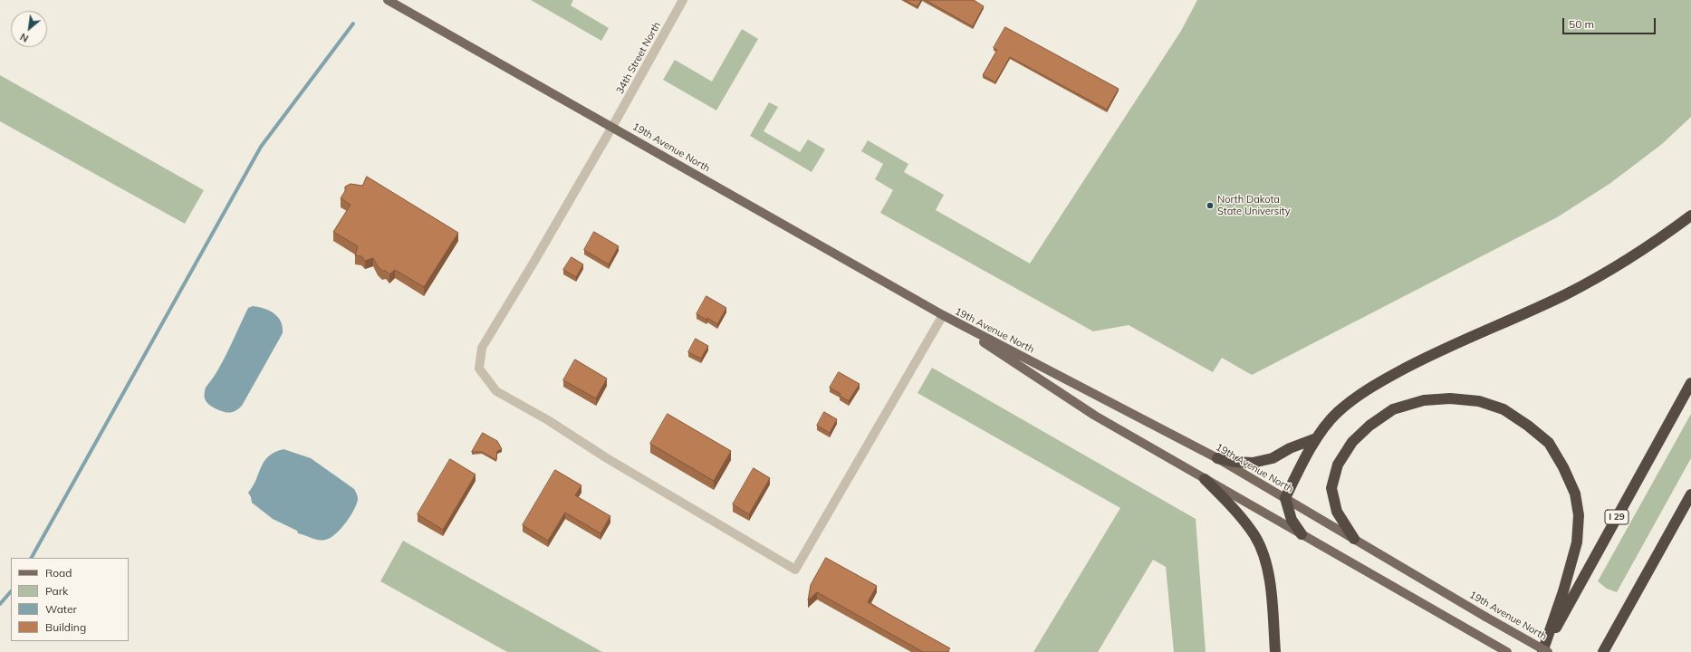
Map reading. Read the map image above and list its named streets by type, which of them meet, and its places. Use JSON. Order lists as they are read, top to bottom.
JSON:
{
  "streets": {
    "highway": ["I 29"],
    "main road": ["19th Avenue North"],
    "street": ["34th Street North"]
  },
  "crossings": [
    ["34th Street North", "19th Avenue North"]
  ],
  "places": ["North Dakota State University"],
  "legend": [
    "Road",
    "Park",
    "Water",
    "Building"
  ],
  "scale_bar": "50 m",
  "north": "bottom left"
}
